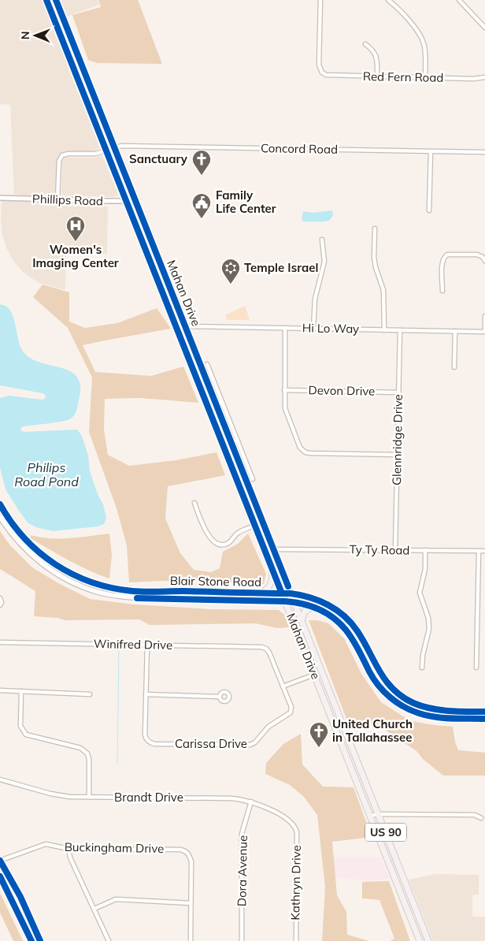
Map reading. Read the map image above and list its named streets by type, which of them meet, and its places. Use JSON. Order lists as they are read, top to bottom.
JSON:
{
  "streets": {
    "main road": ["Mahan Drive", "Blair Stone Road", "US 90"],
    "street": [
      "Red Fern Road",
      "Concord Road",
      "Phillips Road",
      "Hi Lo Way",
      "Devon Drive",
      "Glennridge Drive",
      "Ty Ty Road",
      "Winifred Drive",
      "Carissa Drive",
      "Brandt Drive",
      "Buckingham Drive",
      "Dora Avenue",
      "Kathryn Drive"
    ]
  },
  "crossings": [
    ["Concord Road", "Phillips Road"],
    ["Concord Road", "Mahan Drive"],
    ["Phillips Road", "Mahan Drive"],
    ["Mahan Drive", "Hi Lo Way"],
    ["Mahan Drive", "Ty Ty Road"],
    ["Mahan Drive", "Blair Stone Road"],
    ["Hi Lo Way", "Glennridge Drive"],
    ["Devon Drive", "Glennridge Drive"],
    ["Glennridge Drive", "Ty Ty Road"],
    ["Winifred Drive", "Carissa Drive"],
    ["Brandt Drive", "Dora Avenue"],
    ["Brandt Drive", "Kathryn Drive"]
  ],
  "water": ["Philips Road Pond"],
  "places": {
    "church": ["Sanctuary", "United Church in Tallahassee"],
    "public building": ["Family Life Center"],
    "hospital": ["Women's Imaging Center"],
    "synagogue": ["Temple Israel"]
  },
  "north": "left"
}
